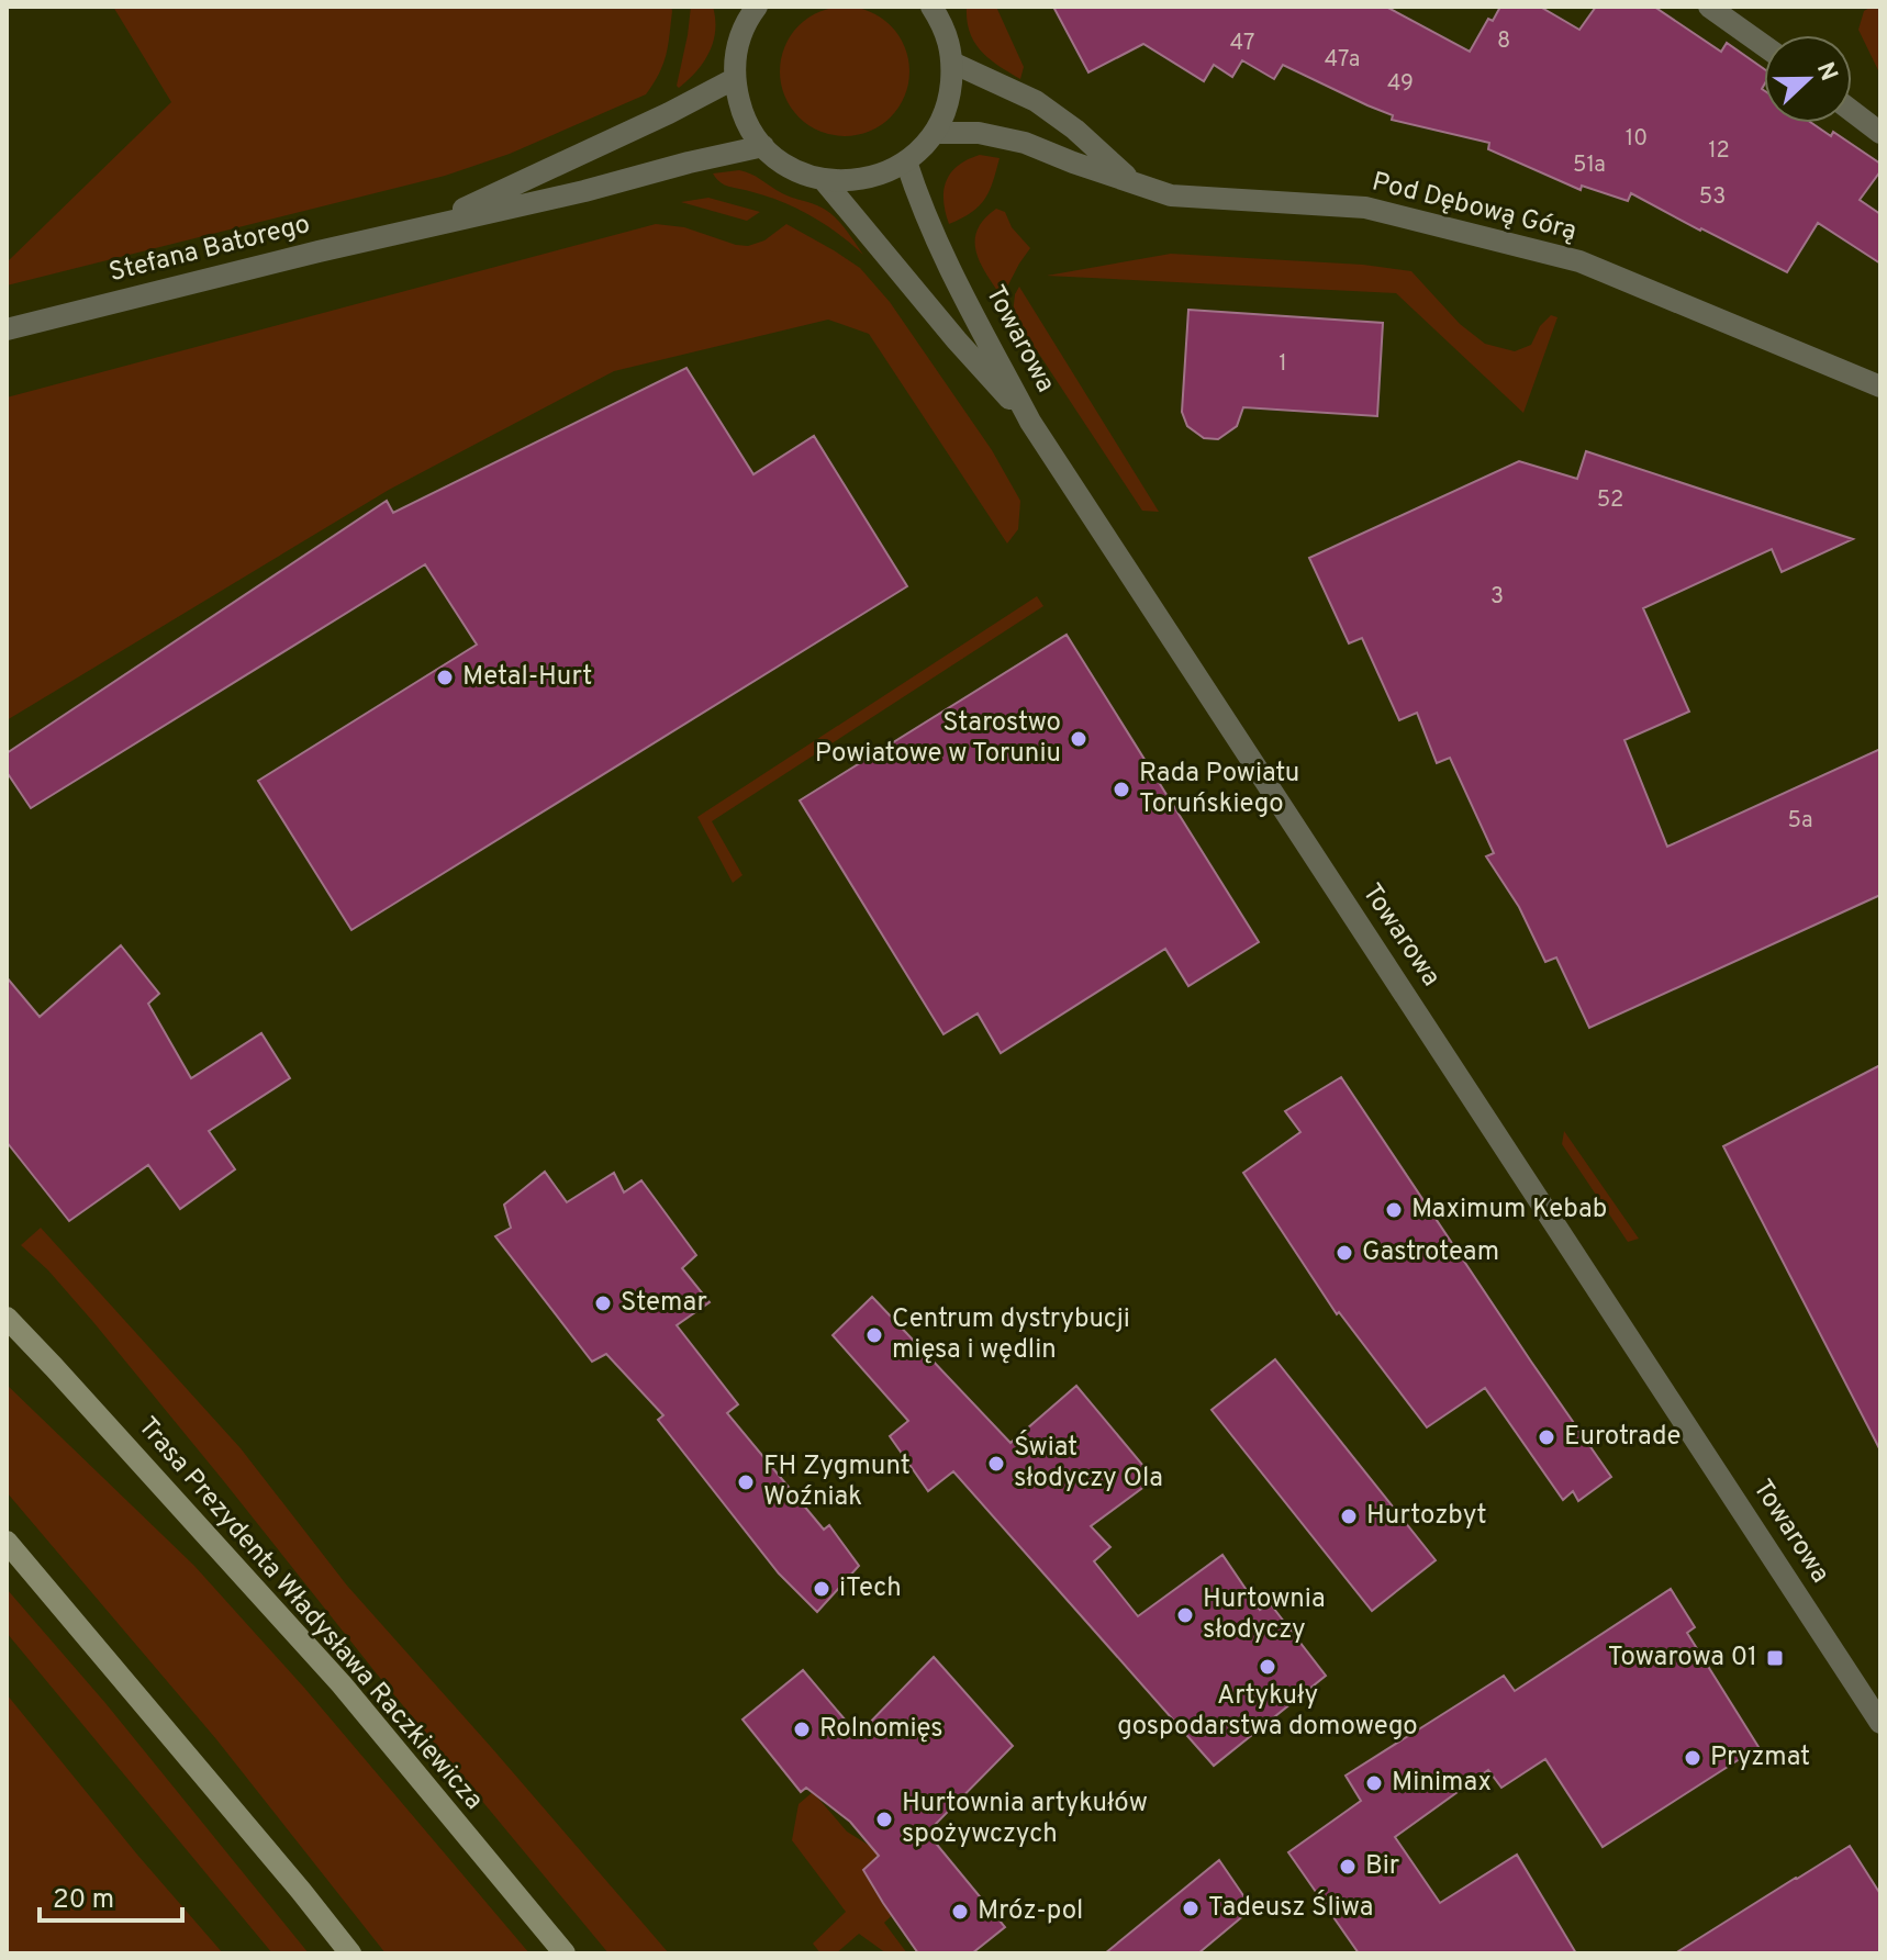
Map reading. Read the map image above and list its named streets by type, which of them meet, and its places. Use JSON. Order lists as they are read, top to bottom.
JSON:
{
  "streets": {
    "main road": ["Trasa Prezydenta Władysława Raczkiewicza"],
    "street": ["Pod Dębową Górą", "Stefana Batorego", "Towarowa"]
  },
  "places": {
    "other": [
      "Metal-Hurt",
      "Starostwo Powiatowe w Toruniu",
      "Rada Powiatu Toruńskiego",
      "Maximum Kebab",
      "Gastroteam",
      "Stemar",
      "Centrum dystrybucji mięsa i wędlin",
      "Eurotrade",
      "Świat słodyczy Ola",
      "FH Zygmunt Woźniak",
      "Hurtozbyt",
      "iTech",
      "Hurtownia słodyczy",
      "Artykuły gospodarstwa domowego",
      "Rolnomięs",
      "Pryzmat",
      "Minimax",
      "Hurtownia artykułów spożywczych",
      "Bir",
      "Tadeusz Śliwa",
      "Mróz-pol"
    ],
    "transit": ["Towarowa 01"]
  },
  "house_numbers": [
    "8",
    "47",
    "47a",
    "49",
    "10",
    "12",
    "51a",
    "53",
    "1",
    "52",
    "3",
    "5a"
  ],
  "scale_bar": "20 m",
  "north": "right"
}
